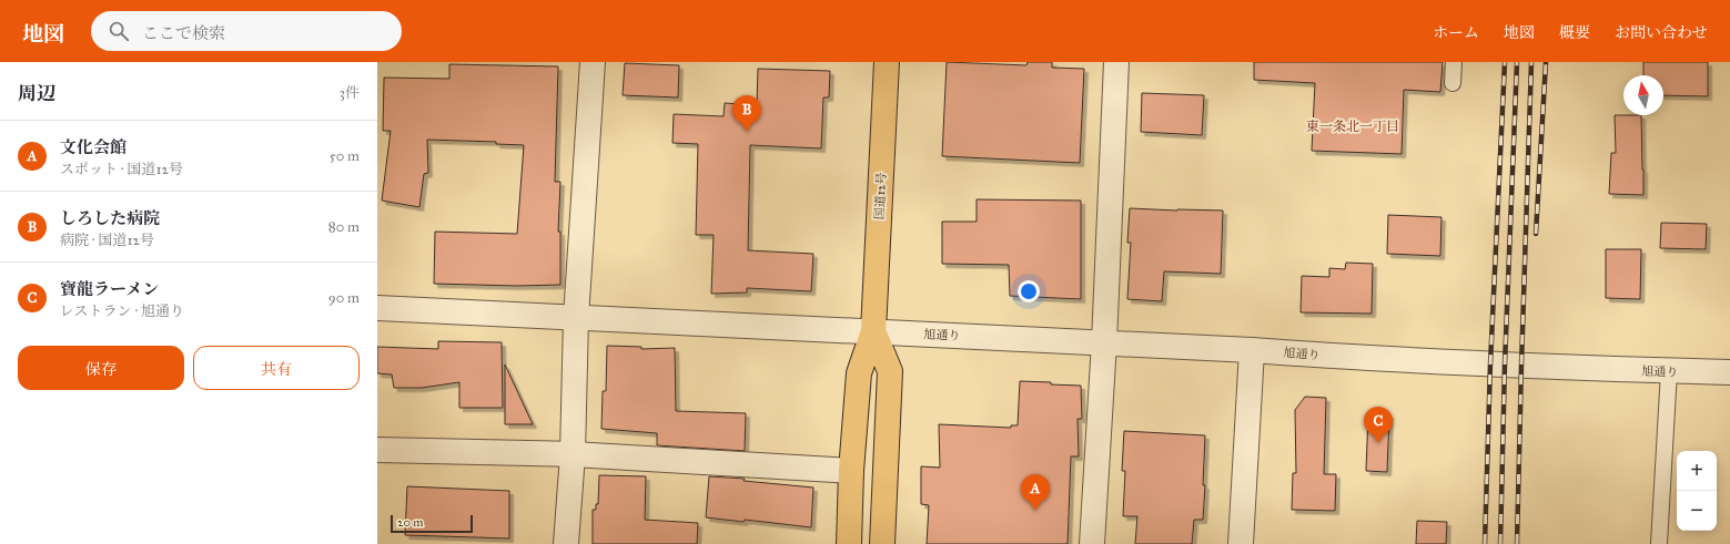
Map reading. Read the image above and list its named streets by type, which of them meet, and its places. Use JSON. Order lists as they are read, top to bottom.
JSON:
{
  "streets": {
    "highway": ["国道12号"],
    "street": ["旭通り"]
  },
  "crossings": [
    ["国道12号", "旭通り"]
  ],
  "districts": ["東一条北一丁目"],
  "scale_bar": "20 m",
  "north": "top",
  "page": {
    "header": "地図",
    "search": "ここで検索",
    "nav": [
      "ホーム",
      "地図",
      "概要",
      "お問い合わせ"
    ],
    "heading": ["周辺", "3件"],
    "pins": ["B", "C", "A"],
    "list": [
      {
        "mark": "A",
        "name": "文化会館",
        "note": "スポット · 国道12号",
        "value": "50 m"
      },
      {
        "mark": "B",
        "name": "しろした病院",
        "note": "病院 · 国道12号",
        "value": "80 m"
      },
      {
        "mark": "C",
        "name": "寶龍ラーメン",
        "note": "レストラン · 旭通り",
        "value": "90 m"
      }
    ],
    "buttons": ["保存", "共有"],
    "map_buttons": ["+", "−"],
    "scale": "20 m"
  }
}
